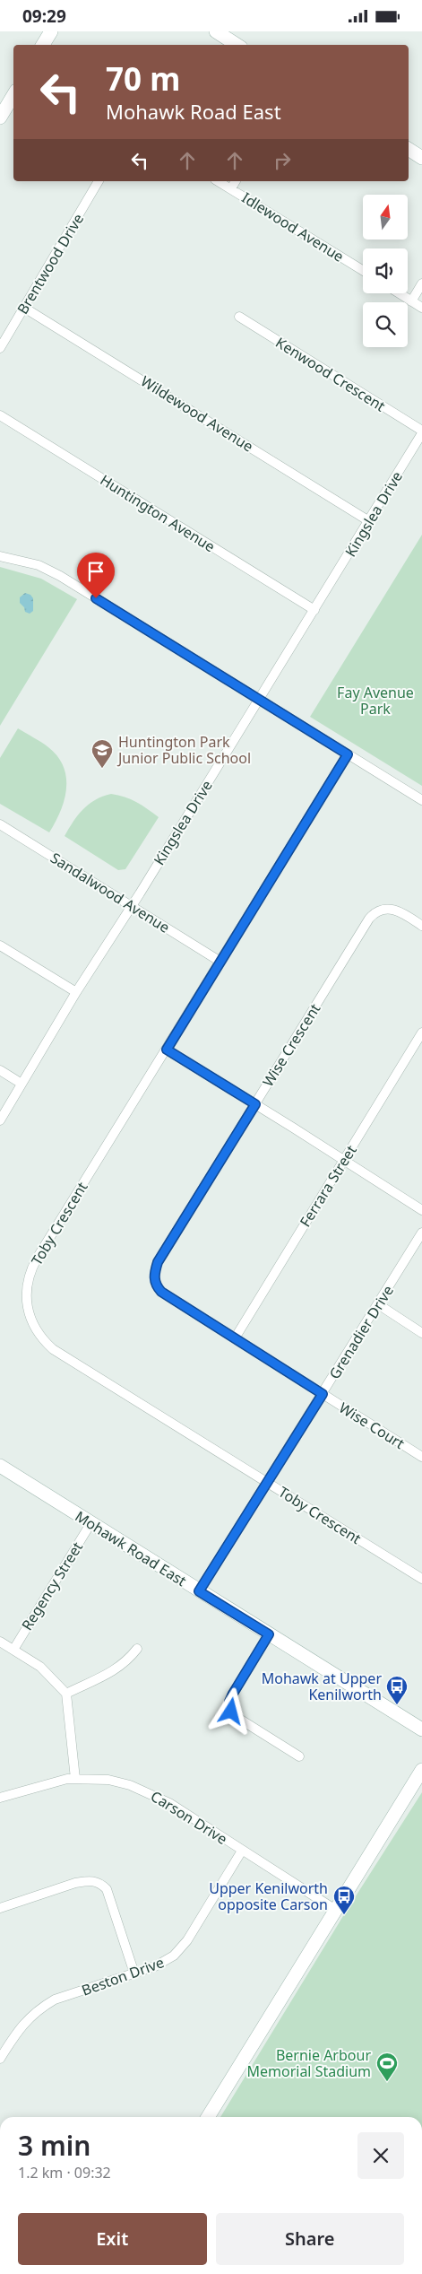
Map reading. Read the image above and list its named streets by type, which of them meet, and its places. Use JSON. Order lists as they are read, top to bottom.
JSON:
{
  "streets": {
    "main road": ["Mohawk Road East"],
    "street": [
      "Idlewood Avenue",
      "Brentwood Drive",
      "Kenwood Crescent",
      "Wildewood Avenue",
      "Huntington Avenue",
      "Kingslea Drive",
      "Sandalwood Avenue",
      "Wise Crescent",
      "Ferrara Street",
      "Toby Crescent",
      "Grenadier Drive",
      "Wise Court",
      "Regency Street",
      "Carson Drive",
      "Beston Drive"
    ]
  },
  "crossings": [
    ["Brentwood Drive", "Wildewood Avenue"],
    ["Kenwood Crescent", "Kingslea Drive"],
    ["Wildewood Avenue", "Kingslea Drive"],
    ["Huntington Avenue", "Kingslea Drive"],
    ["Kingslea Drive", "Sandalwood Avenue"],
    ["Sandalwood Avenue", "Toby Crescent"],
    ["Wise Crescent", "Ferrara Street"],
    ["Wise Crescent", "Grenadier Drive"],
    ["Wise Crescent", "Wise Court"],
    ["Toby Crescent", "Grenadier Drive"],
    ["Grenadier Drive", "Wise Court"],
    ["Grenadier Drive", "Mohawk Road East"],
    ["Mohawk Road East", "Regency Street"],
    ["Carson Drive", "Beston Drive"]
  ],
  "parks": ["Fay Avenue Park"],
  "places": {
    "school or university": ["Huntington Park Junior Public School"],
    "bus stop": ["Mohawk at Upper Kenilworth", "Upper Kenilworth opposite Carson"],
    "sports": ["Bernie Arbour Memorial Stadium"]
  },
  "north": "top",
  "page": {
    "status": "09:29",
    "turn": ["70 m", "Mohawk Road East"],
    "heading": ["3 min", "1.2 km · 09:32"],
    "buttons": ["Exit", "Share"]
  }
}
